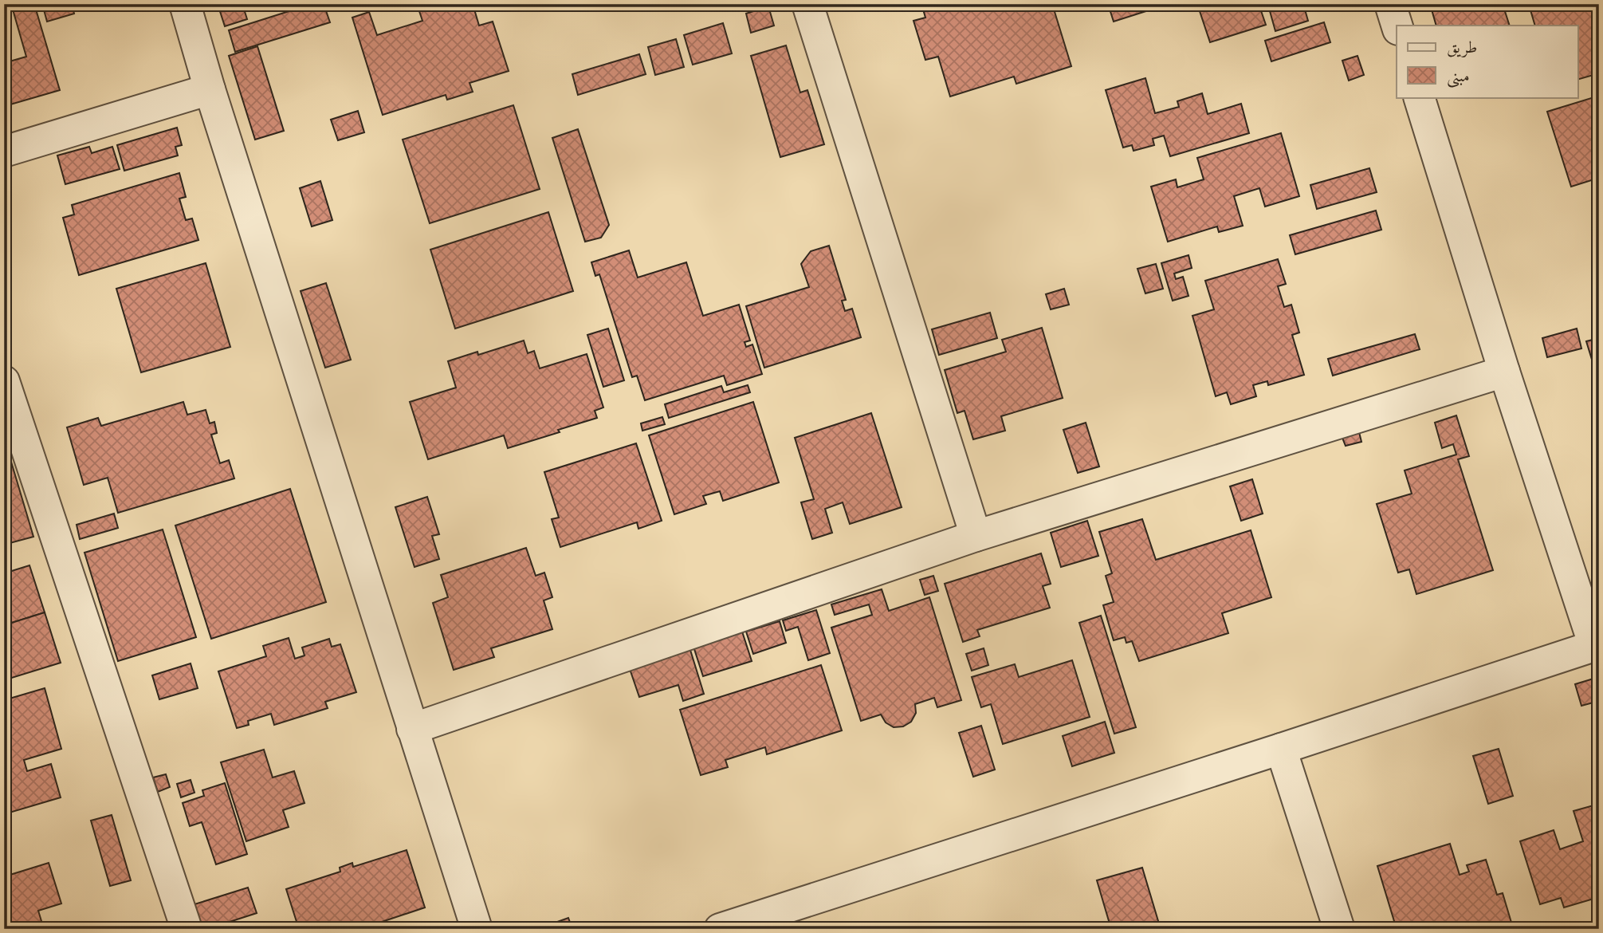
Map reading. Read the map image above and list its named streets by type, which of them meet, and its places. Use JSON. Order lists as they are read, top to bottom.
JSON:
{
  "legend": ["طريق", "مبنى"]
}
